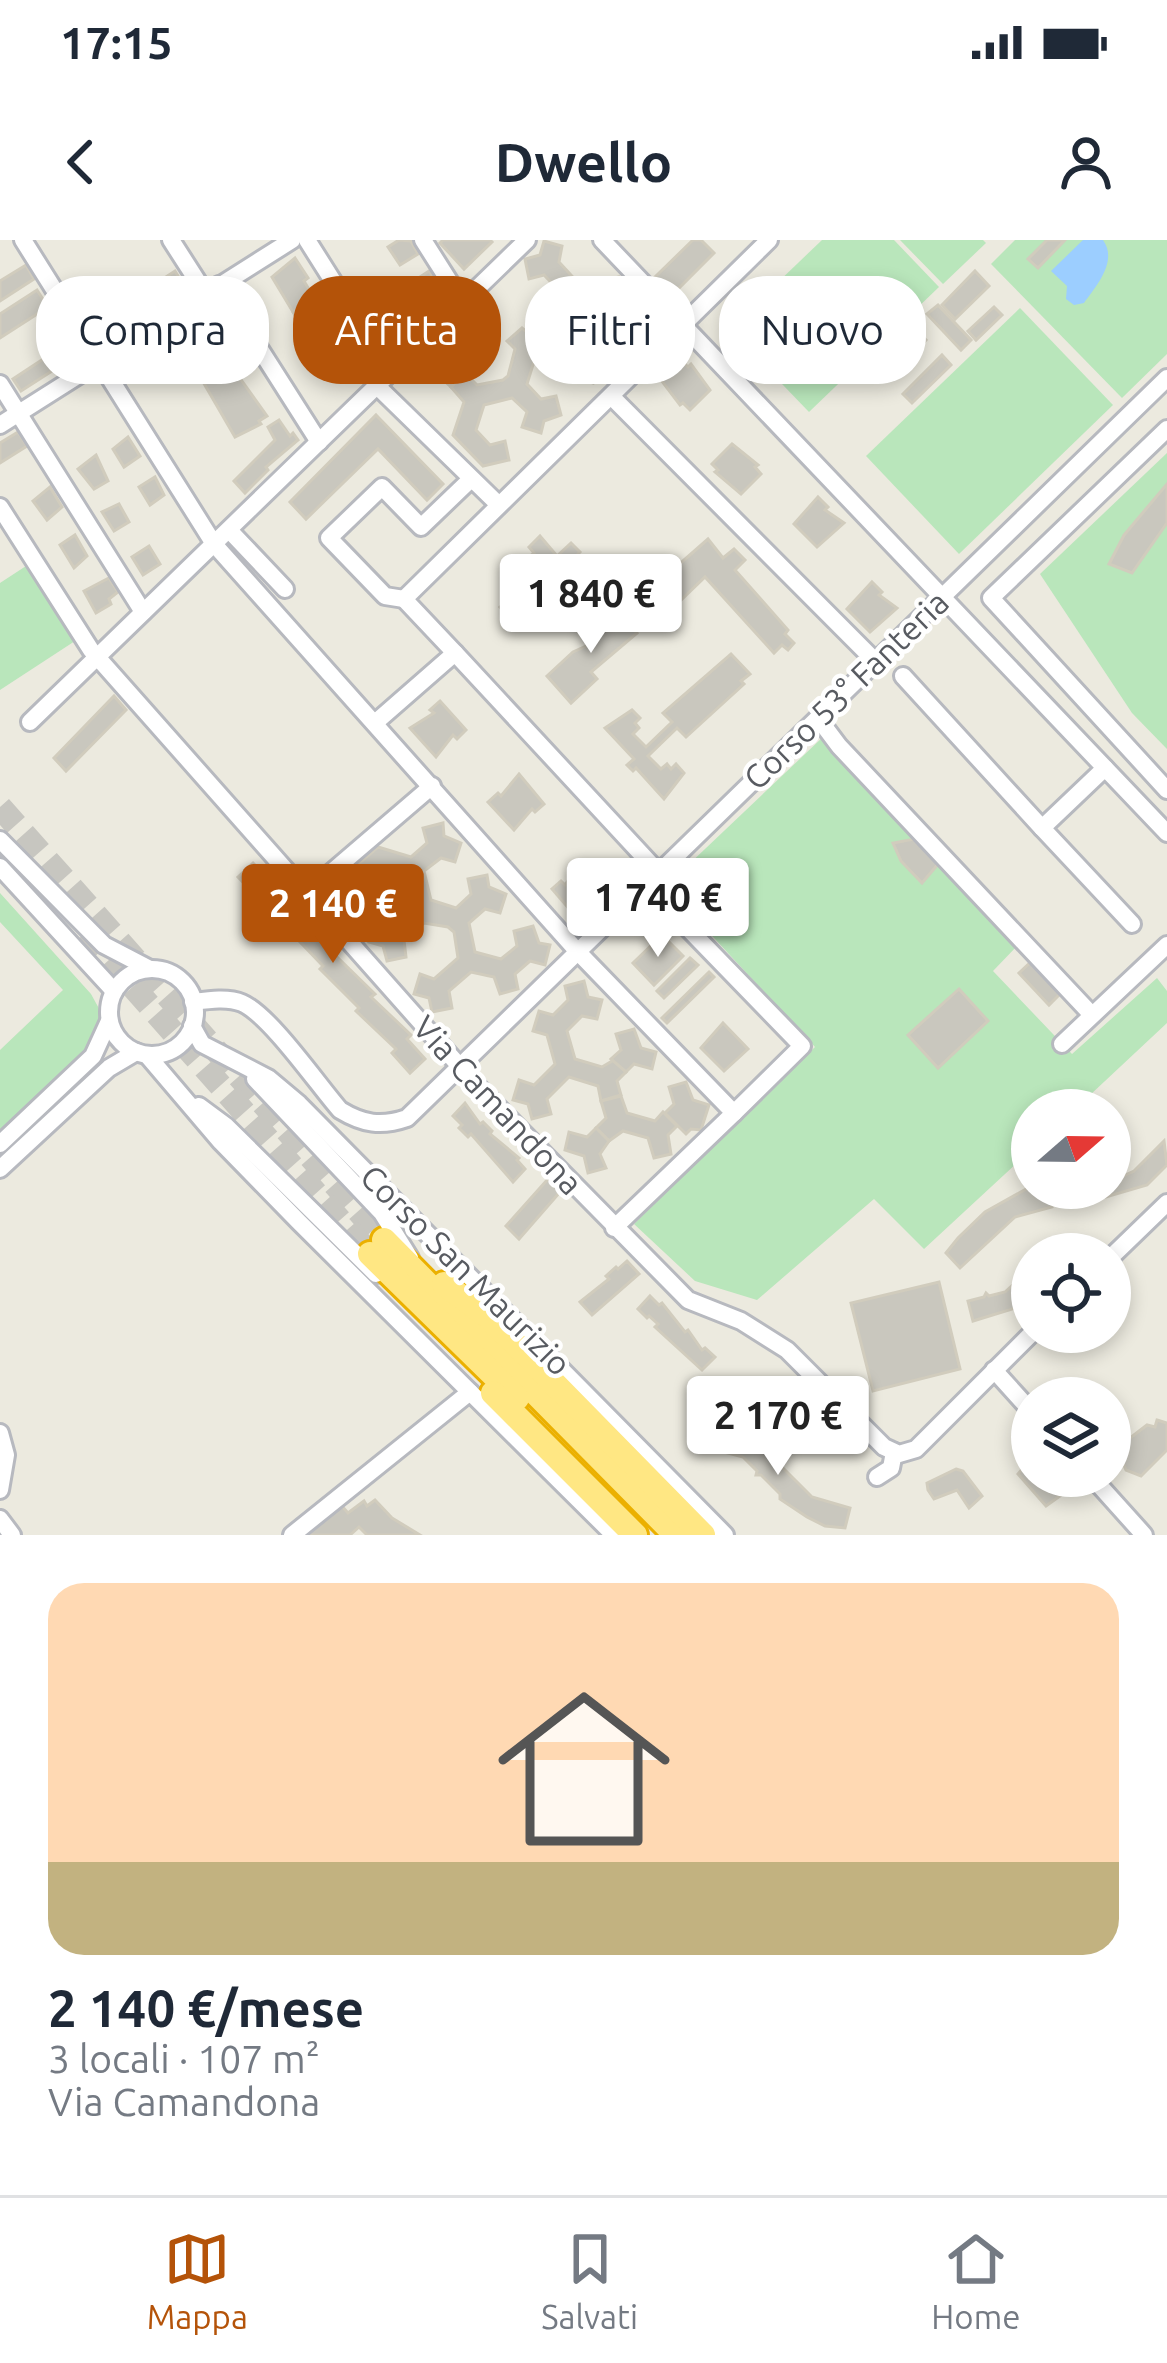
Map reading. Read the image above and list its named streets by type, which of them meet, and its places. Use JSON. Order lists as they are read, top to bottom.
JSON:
{
  "streets": {
    "street": ["Corso 53° Fanteria", "Via Camandona", "Corso San Maurizio"]
  },
  "crossings": [
    ["Corso 53° Fanteria", "Via Camandona"],
    ["Corso 53° Fanteria", "Corso San Maurizio"]
  ],
  "north": "right",
  "page": {
    "status": "17:15",
    "header": "Dwello",
    "chip": [
      "Compra",
      "Affitta",
      "Filtri",
      "Nuovo"
    ],
    "price": [
      "1 840 €",
      "1 740 €",
      "2 140 €",
      "2 170 €"
    ],
    "list": [
      {
        "name": "2 140 €/mese",
        "note": "3 locali · 107 m² · Via Camandona"
      }
    ],
    "tabs": ["Mappa", "Salvati", "Home"]
  }
}
